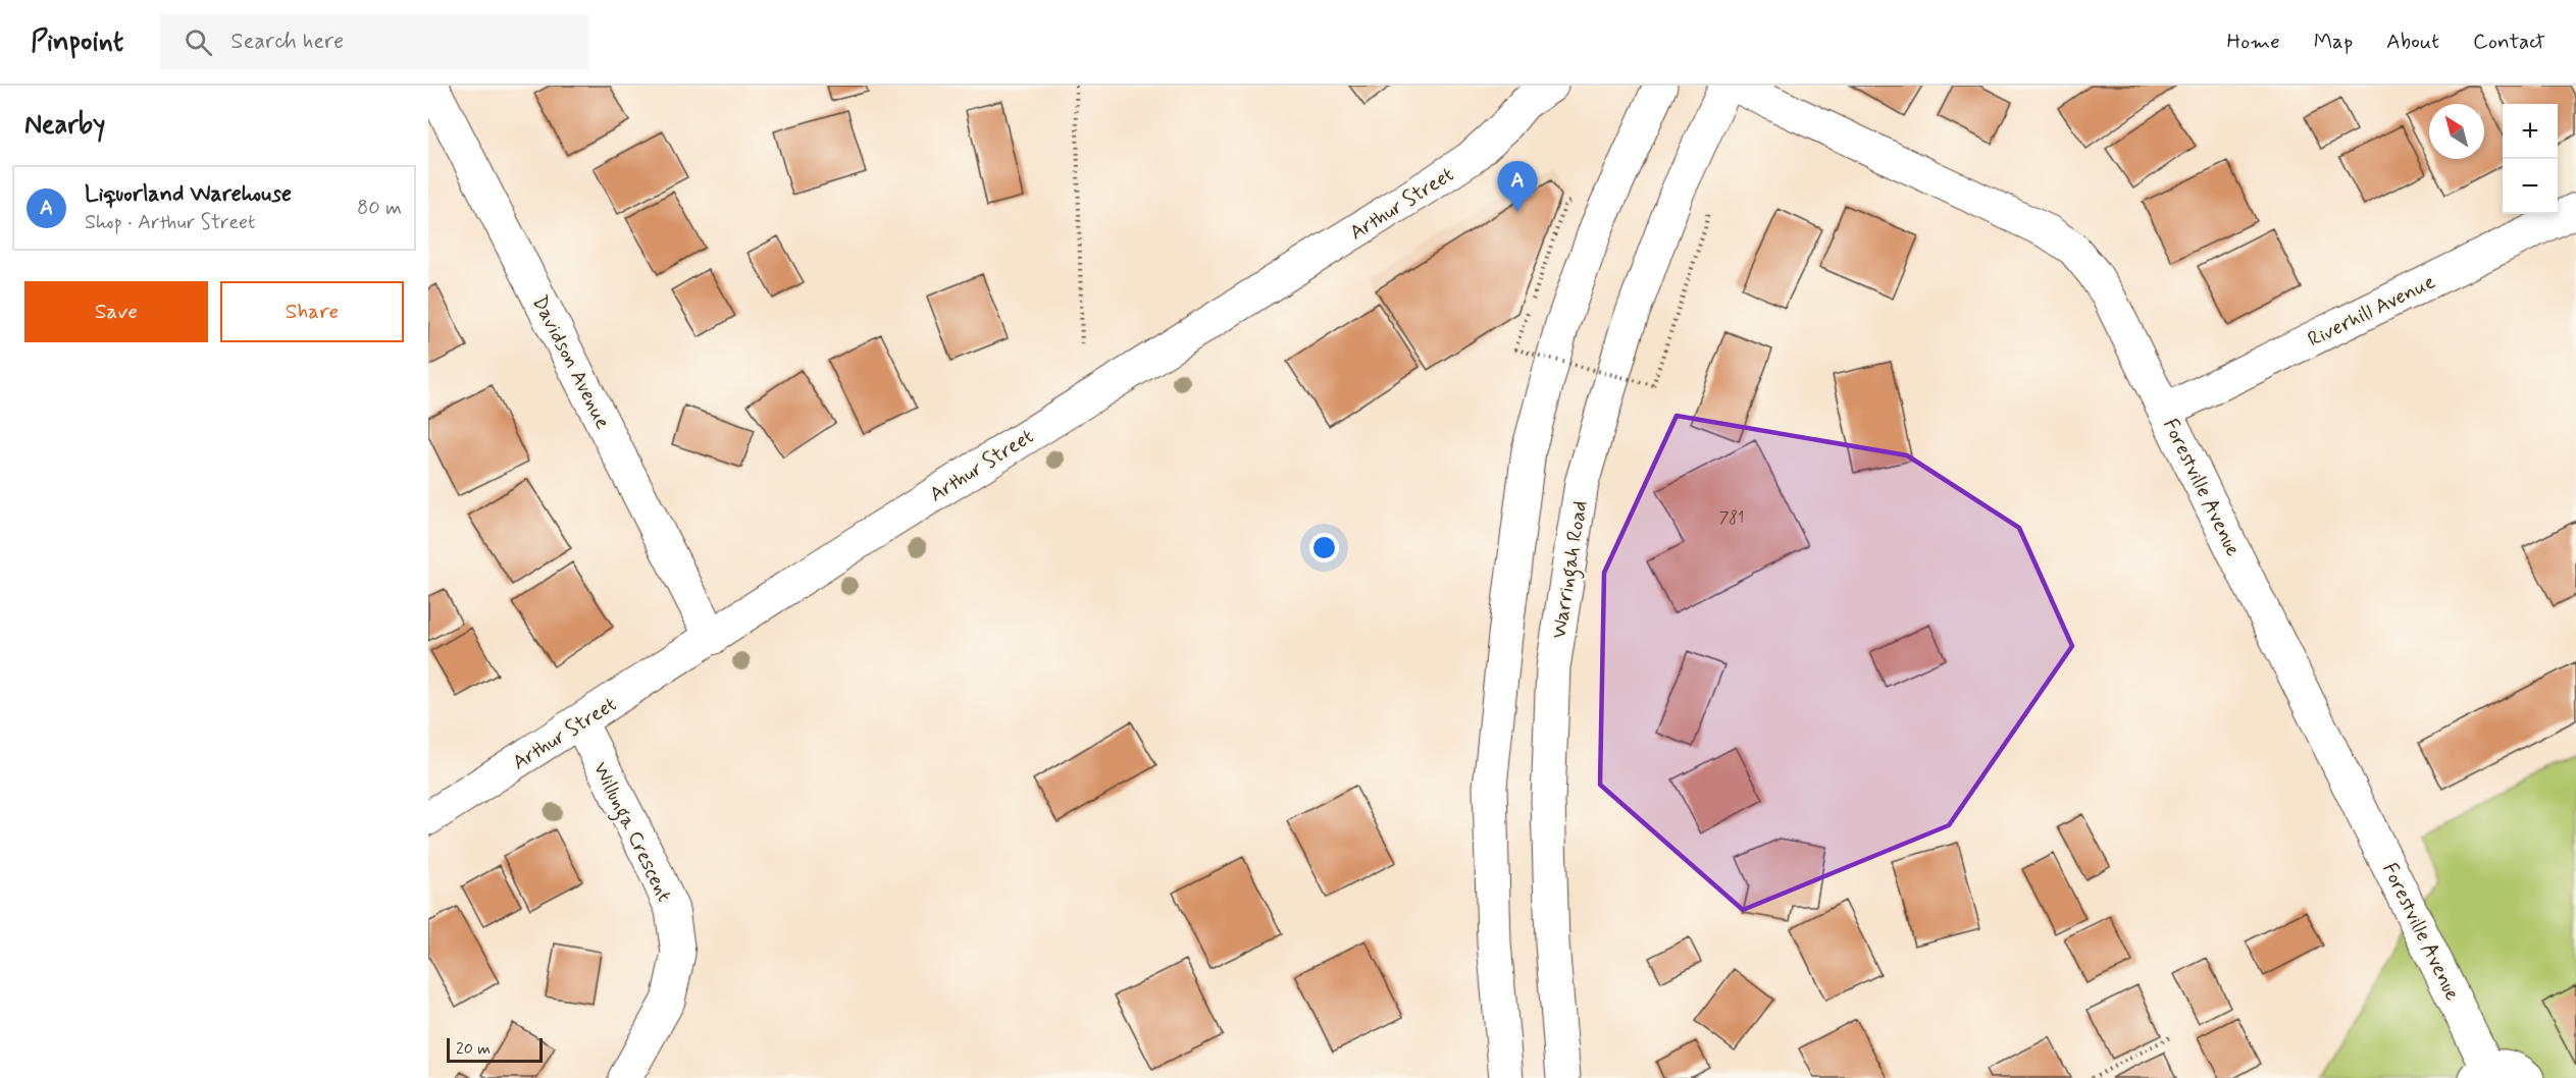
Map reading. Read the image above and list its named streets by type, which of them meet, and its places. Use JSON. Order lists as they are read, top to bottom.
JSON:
{
  "streets": {
    "main road": [
      "Arthur Street",
      "Riverhill Avenue",
      "Davidson Avenue",
      "Forestville Avenue",
      "Warringah Road",
      "Willunga Crescent"
    ]
  },
  "crossings": [
    ["Arthur Street", "Davidson Avenue"],
    ["Arthur Street", "Willunga Crescent"],
    ["Riverhill Avenue", "Forestville Avenue"]
  ],
  "house_numbers": ["781"],
  "scale_bar": "20 m",
  "north": "top left",
  "page": {
    "header": "Pinpoint",
    "search": "Search here",
    "nav": [
      "Home",
      "Map",
      "About",
      "Contact"
    ],
    "heading": "Nearby",
    "map_buttons": ["+", "−"],
    "pins": "A",
    "list": [
      {
        "mark": "A",
        "name": "Liquorland Warehouse",
        "note": "Shop · Arthur Street",
        "value": "80 m"
      }
    ],
    "buttons": ["Save", "Share"],
    "scale": "20 m"
  }
}
